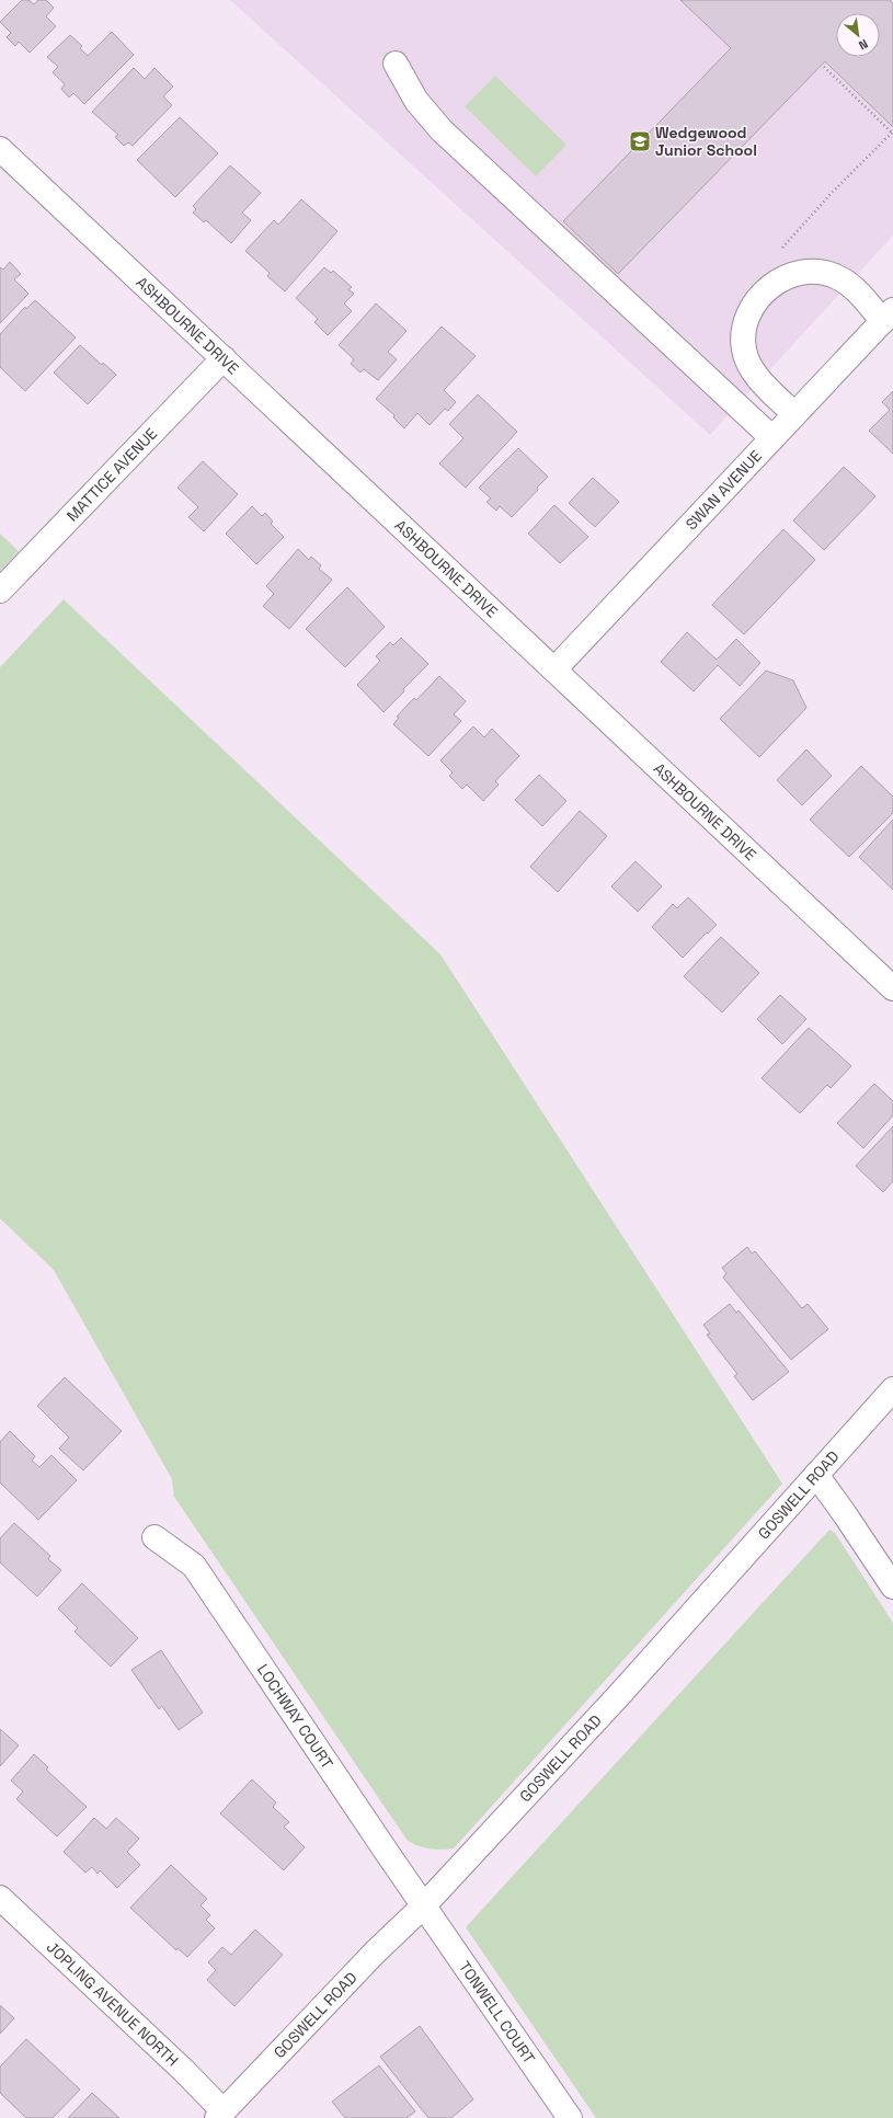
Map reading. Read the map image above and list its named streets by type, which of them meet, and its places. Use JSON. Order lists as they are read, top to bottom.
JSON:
{
  "streets": {
    "street": [
      "ASHBOURNE DRIVE",
      "MATTICE AVENUE",
      "SWAN AVENUE",
      "GOSWELL ROAD",
      "LOCHWAY COURT",
      "JOPLING AVENUE NORTH",
      "TONWELL COURT"
    ]
  },
  "crossings": [
    ["ASHBOURNE DRIVE", "MATTICE AVENUE"],
    ["ASHBOURNE DRIVE", "SWAN AVENUE"],
    ["GOSWELL ROAD", "LOCHWAY COURT"],
    ["GOSWELL ROAD", "JOPLING AVENUE NORTH"],
    ["GOSWELL ROAD", "TONWELL COURT"],
    ["LOCHWAY COURT", "TONWELL COURT"]
  ],
  "places": {
    "school or university": ["Wedgewood Junior School"]
  },
  "north": "bottom right"
}
